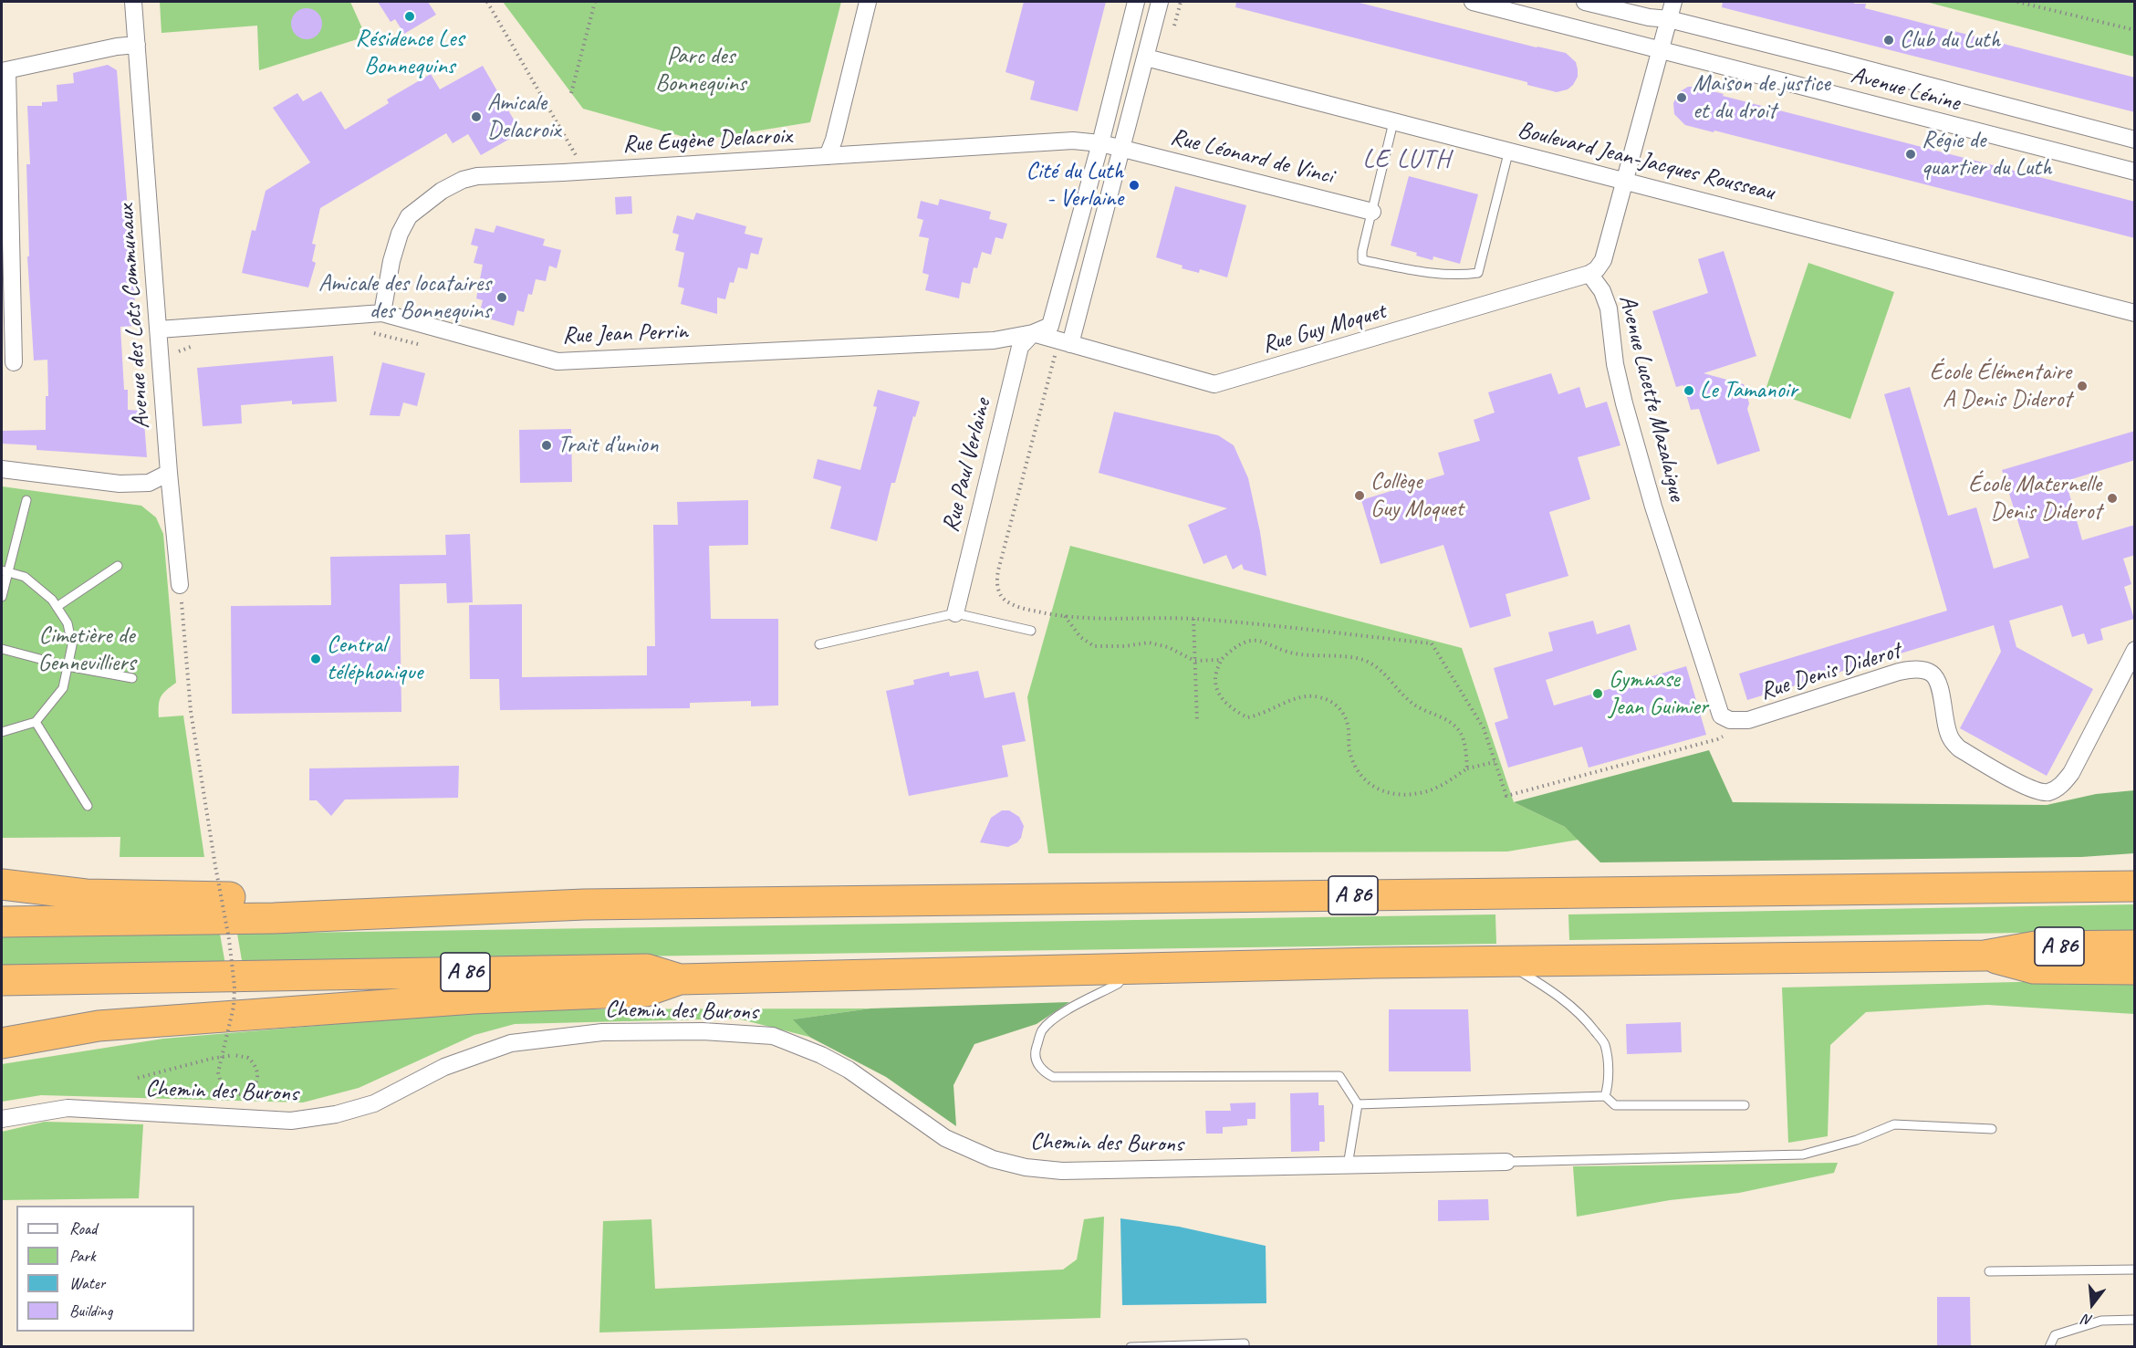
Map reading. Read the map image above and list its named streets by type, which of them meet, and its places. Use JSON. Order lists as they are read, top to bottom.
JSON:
{
  "streets": {
    "highway": ["A 86"],
    "street": [
      "Avenue Lénine",
      "Rue Eugène Delacroix",
      "Rue Léonard de Vinci",
      "Boulevard Jean-Jacques Rousseau",
      "Avenue des Lots Communaux",
      "Rue Guy Moquet",
      "Rue Jean Perrin",
      "Avenue Lucette Mazalaigue",
      "Rue Paul Verlaine",
      "Rue Denis Diderot",
      "Chemin des Burons"
    ]
  },
  "crossings": [
    ["Avenue Lénine", "Avenue Lucette Mazalaigue"],
    ["Rue Eugène Delacroix", "Rue Léonard de Vinci"],
    ["Rue Eugène Delacroix", "Rue Jean Perrin"],
    ["Rue Eugène Delacroix", "Rue Paul Verlaine"],
    ["Boulevard Jean-Jacques Rousseau", "Avenue Lucette Mazalaigue"],
    ["Avenue des Lots Communaux", "Rue Jean Perrin"],
    ["Rue Guy Moquet", "Avenue Lucette Mazalaigue"],
    ["Rue Jean Perrin", "Rue Paul Verlaine"],
    ["Avenue Lucette Mazalaigue", "Rue Denis Diderot"]
  ],
  "districts": ["LE LUTH"],
  "parks": ["Parc des Bonnequins", "Cimetière de Gennevilliers"],
  "places": [
    "Résidence Les Bonnequins",
    "Club du Luth",
    "Maison de justice et du droit",
    "Amicale Delacroix",
    "Régie de quartier du Luth",
    "Cité du Luth - Verlaine",
    "Amicale des locataires des Bonnequins",
    "École Élémentaire A Denis Diderot",
    "Le Tamanoir",
    "Trait d’union",
    "Collège Guy Moquet",
    "École Maternelle Denis Diderot",
    "Central téléphonique",
    "Gymnase Jean Guimier"
  ],
  "legend": [
    "Road",
    "Park",
    "Water",
    "Building"
  ],
  "north": "bottom"
}
